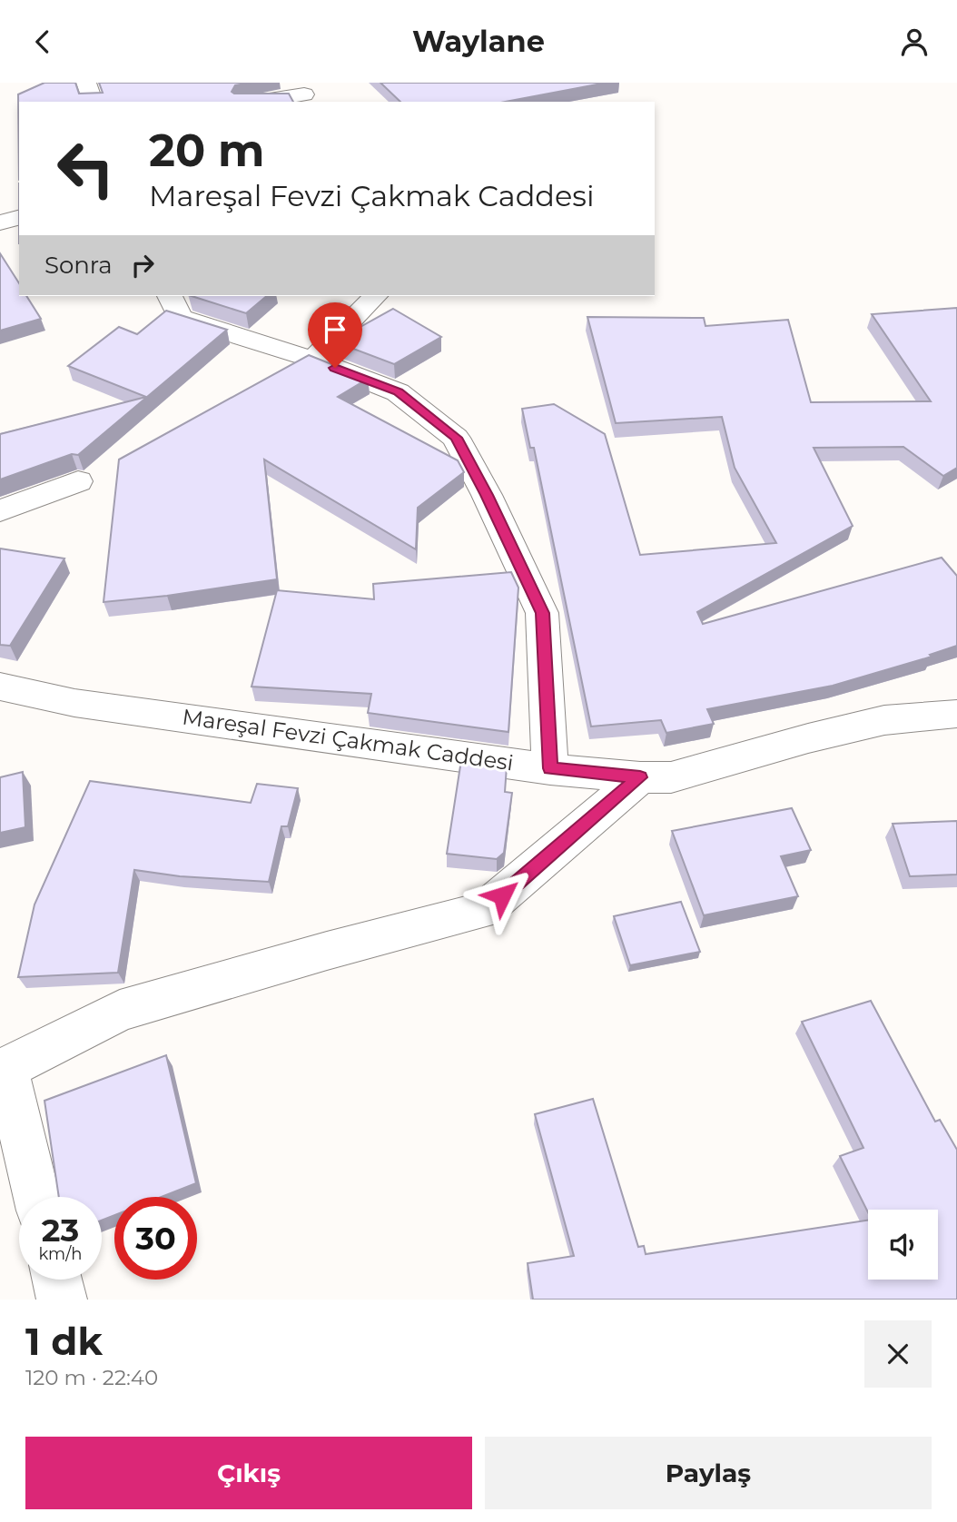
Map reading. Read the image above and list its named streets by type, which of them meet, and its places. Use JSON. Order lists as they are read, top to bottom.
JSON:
{
  "streets": {
    "street": ["Mareşal Fevzi Çakmak Caddesi"]
  },
  "page": {
    "header": "Waylane",
    "turn": ["20 m", "Mareşal Fevzi Çakmak Caddesi"],
    "then": "Sonra",
    "speed": "23 km/h",
    "limit": "30",
    "heading": ["1 dk", "120 m · 22:40"],
    "buttons": ["Çıkış", "Paylaş"]
  }
}
